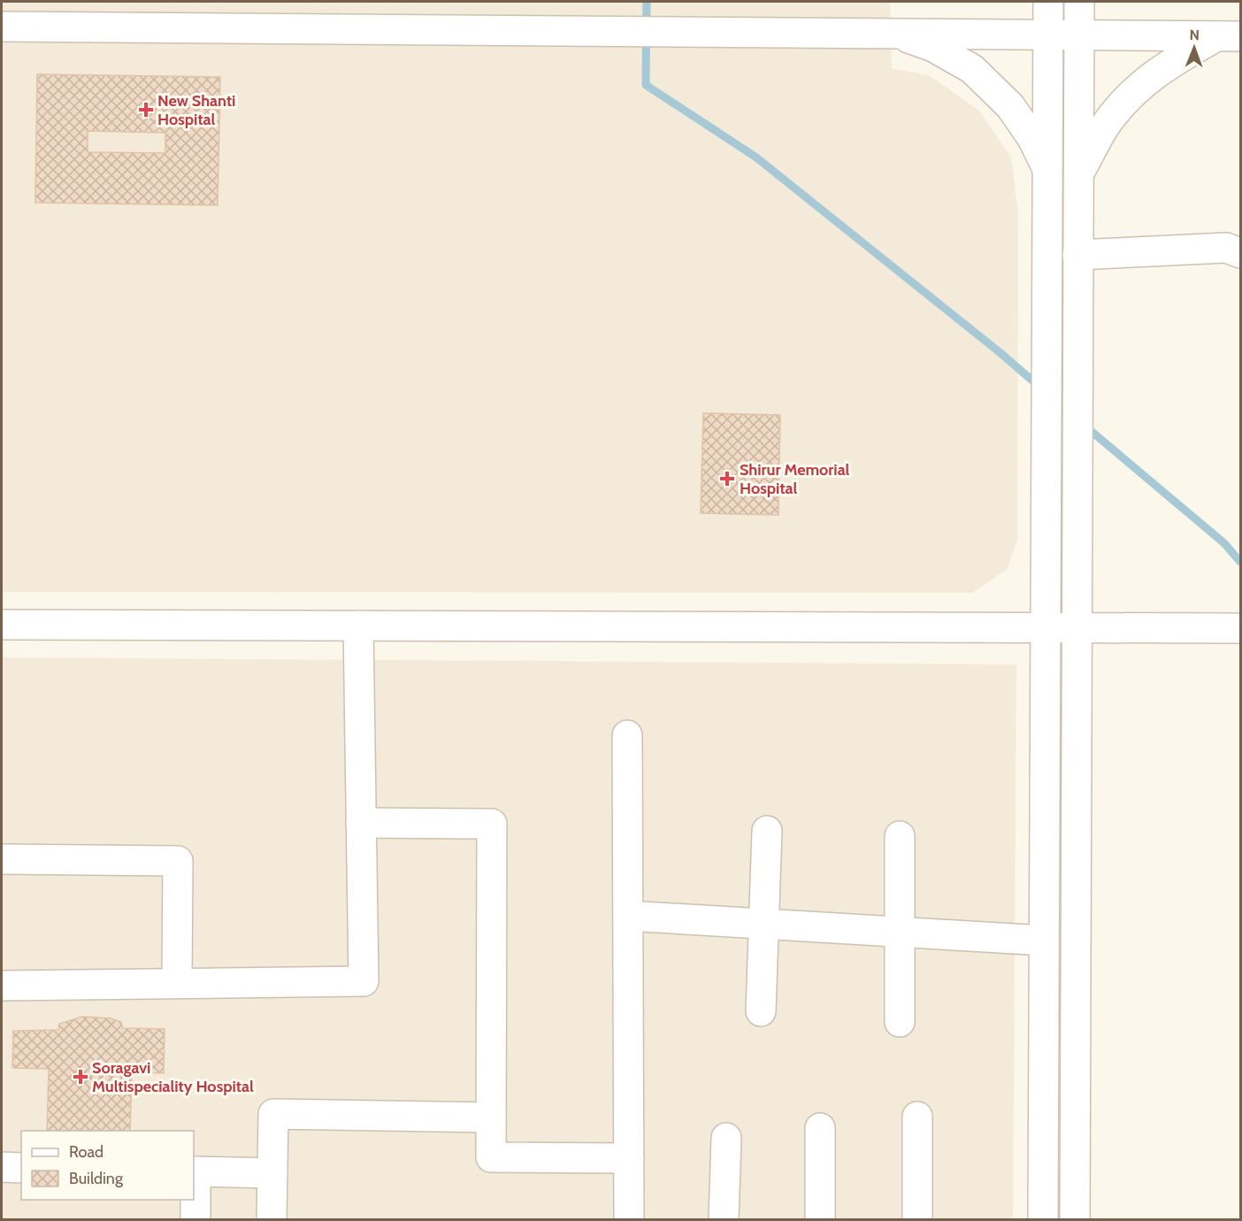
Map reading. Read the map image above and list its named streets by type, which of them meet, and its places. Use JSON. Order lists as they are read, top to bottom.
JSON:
{
  "places": {
    "health": ["New Shanti Hospital", "Shirur Memorial Hospital", "Soragavi Multispeciality Hospital"]
  },
  "legend": ["Road", "Building"],
  "north": "top"
}
